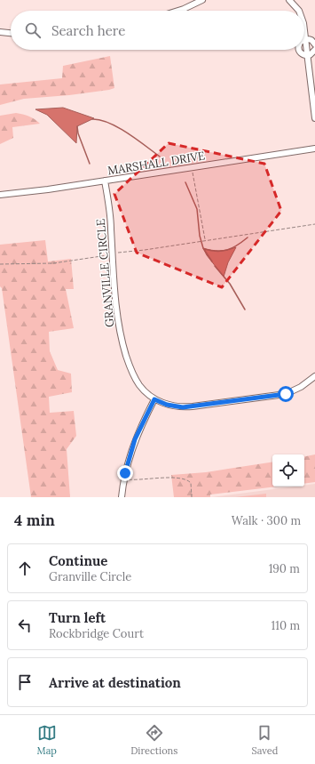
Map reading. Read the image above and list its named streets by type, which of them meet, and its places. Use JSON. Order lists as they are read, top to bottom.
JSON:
{
  "streets": {
    "street": ["MARSHALL DRIVE", "GRANVILLE CIRCLE"]
  },
  "crossings": [
    ["MARSHALL DRIVE", "GRANVILLE CIRCLE"]
  ],
  "page": {
    "search": "Search here",
    "heading": ["4 min", "Walk · 300 m"],
    "list": [
      ["Continue", "Granville Circle", "190 m"],
      ["Turn left", "Rockbridge Court", "110 m"],
      "Arrive at destination"
    ],
    "nav": ["Map", "Directions", "Saved"]
  }
}
